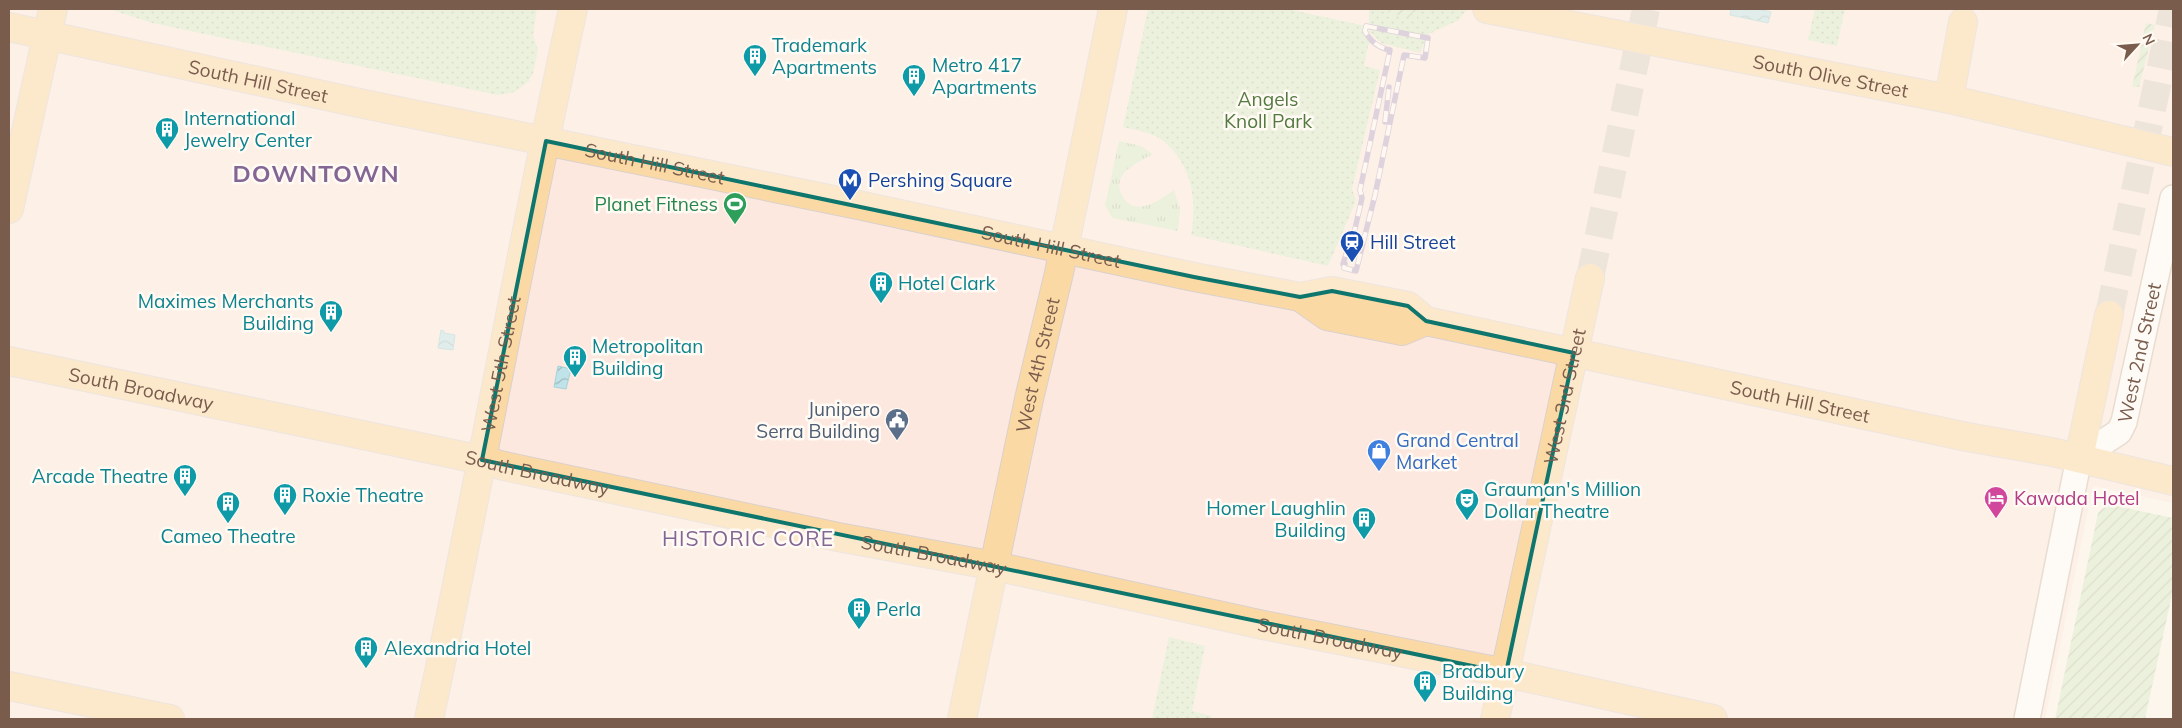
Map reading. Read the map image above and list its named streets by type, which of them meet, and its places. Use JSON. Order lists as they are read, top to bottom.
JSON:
{
  "streets": {
    "main road": [
      "South Olive Street",
      "South Hill Street",
      "West 2nd Street",
      "West 5th Street",
      "West 4th Street",
      "South Broadway",
      "West 3rd Street"
    ]
  },
  "crossings": [
    ["South Hill Street", "West 2nd Street"],
    ["South Hill Street", "West 5th Street"],
    ["South Hill Street", "West 4th Street"],
    ["South Hill Street", "West 3rd Street"],
    ["West 5th Street", "South Broadway"],
    ["West 4th Street", "South Broadway"],
    ["South Broadway", "West 3rd Street"]
  ],
  "districts": ["DOWNTOWN", "HISTORIC CORE"],
  "parks": ["Angels Knoll Park"],
  "places": {
    "building": [
      "Trademark Apartments",
      "Metro 417 Apartments",
      "International Jewelry Center",
      "Hotel Clark",
      "Maximes Merchants Building",
      "Metropolitan Building",
      "Arcade Theatre",
      "Roxie Theatre",
      "Cameo Theatre",
      "Homer Laughlin Building",
      "Perla",
      "Alexandria Hotel",
      "Bradbury Building"
    ],
    "metro station": ["Pershing Square"],
    "sports": ["Planet Fitness"],
    "station": ["Hill Street"],
    "public building": ["Junipero Serra Building"],
    "shop": ["Grand Central Market"],
    "hotel": ["Kawada Hotel"],
    "theatre": ["Grauman's Million Dollar Theatre"]
  },
  "north": "top right"
}
